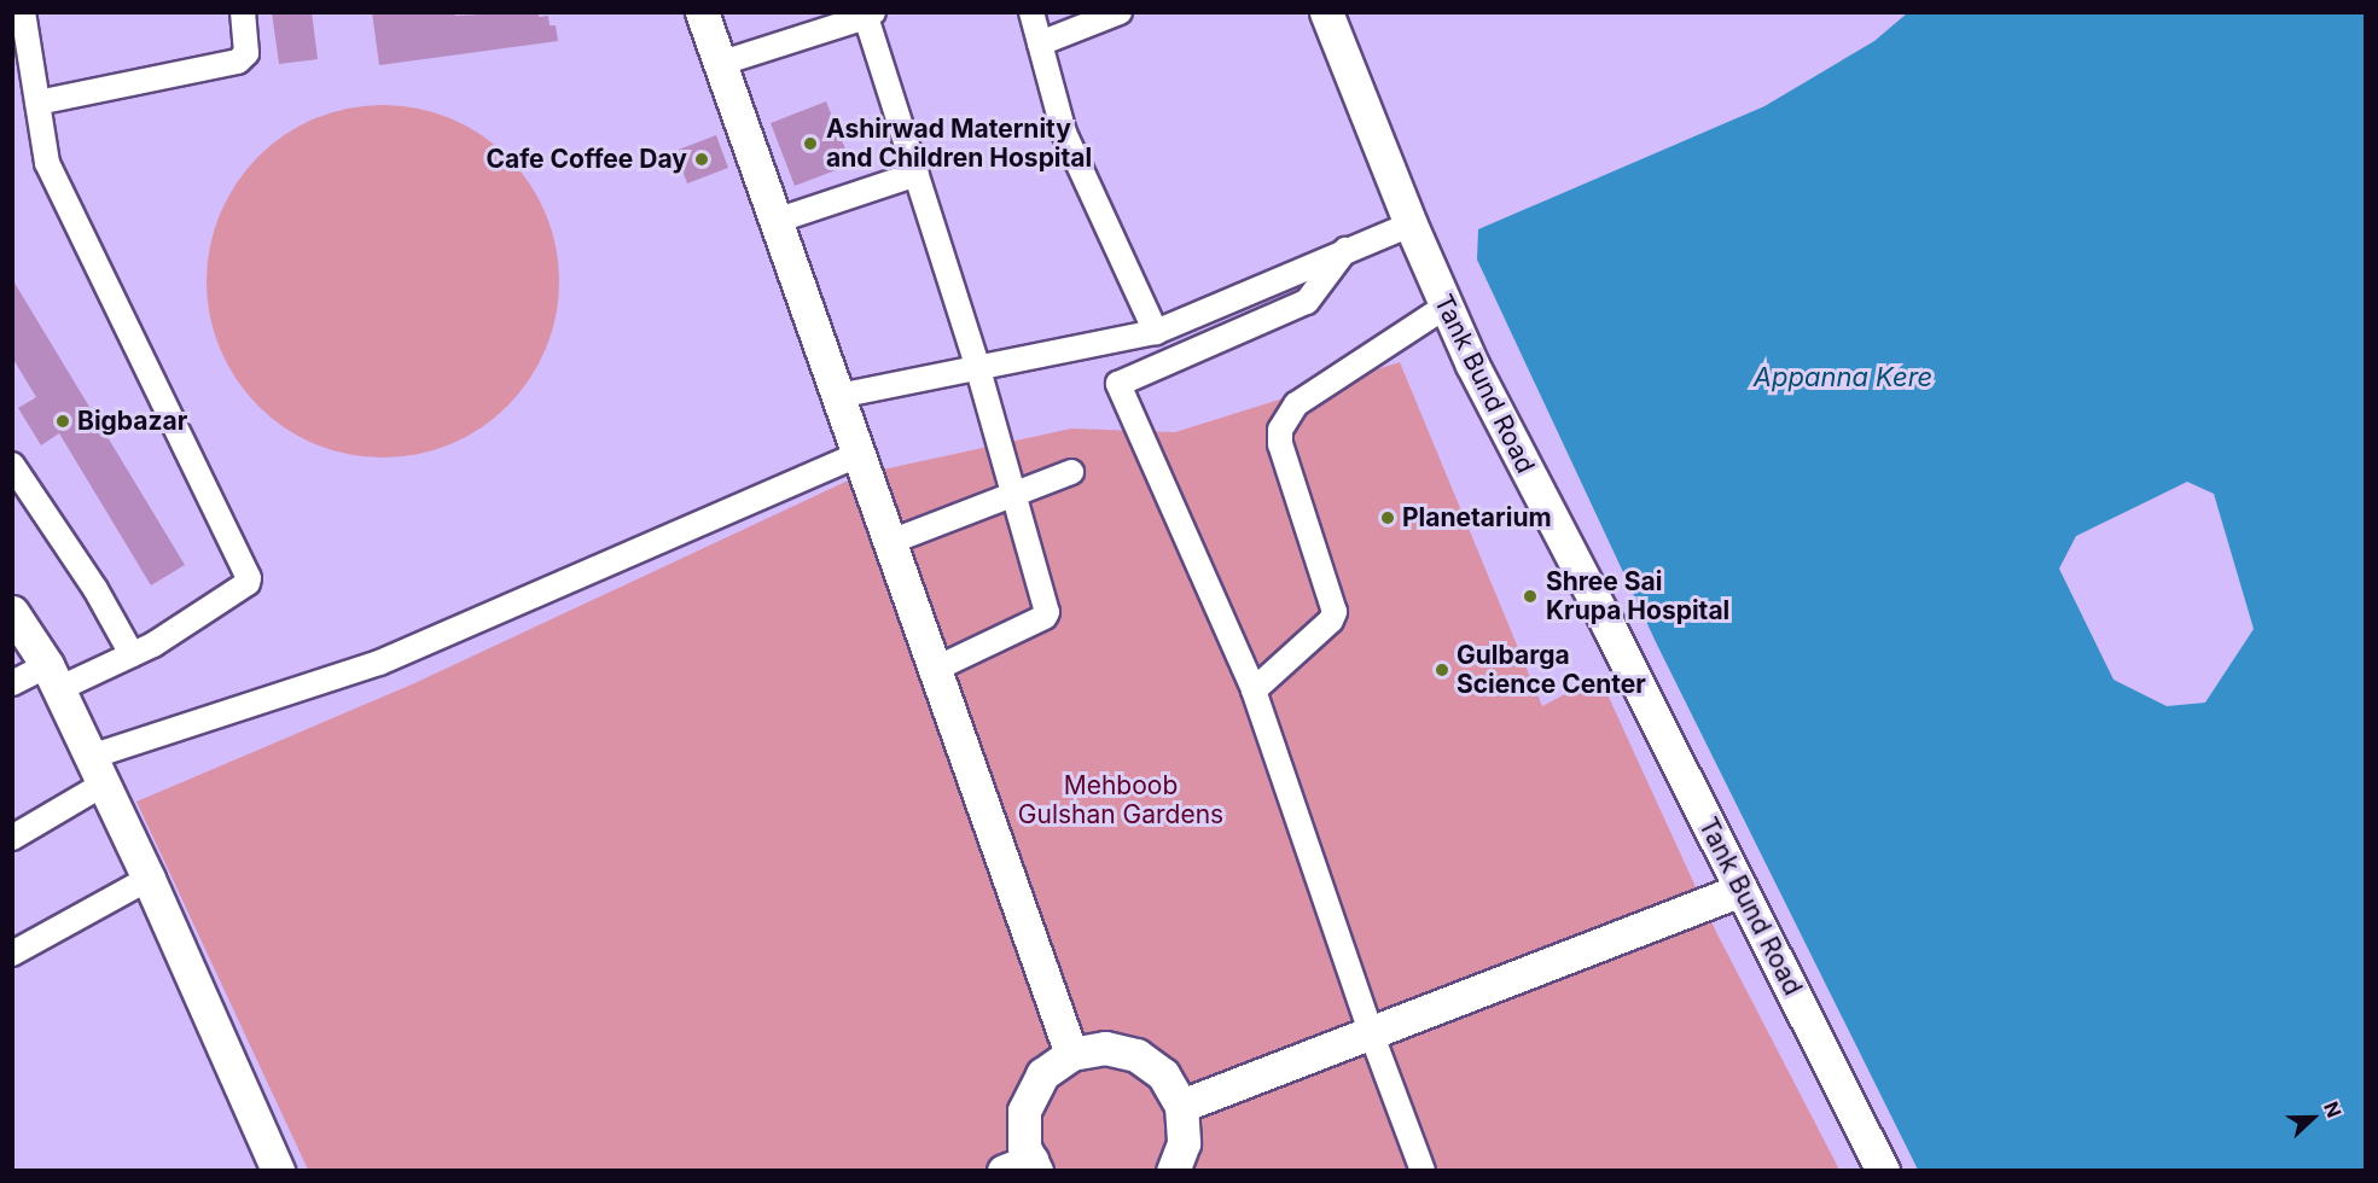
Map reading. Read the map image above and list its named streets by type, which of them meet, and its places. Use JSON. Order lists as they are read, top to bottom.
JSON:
{
  "streets": {
    "street": ["Tank Bund Road"]
  },
  "water": ["Appanna Kere"],
  "parks": ["Mehboob Gulshan Gardens"],
  "places": [
    "Ashirwad Maternity and Children Hospital",
    "Cafe Coffee Day",
    "Bigbazar",
    "Planetarium",
    "Shree Sai Krupa Hospital",
    "Gulbarga Science Center"
  ],
  "north": "right"
}
